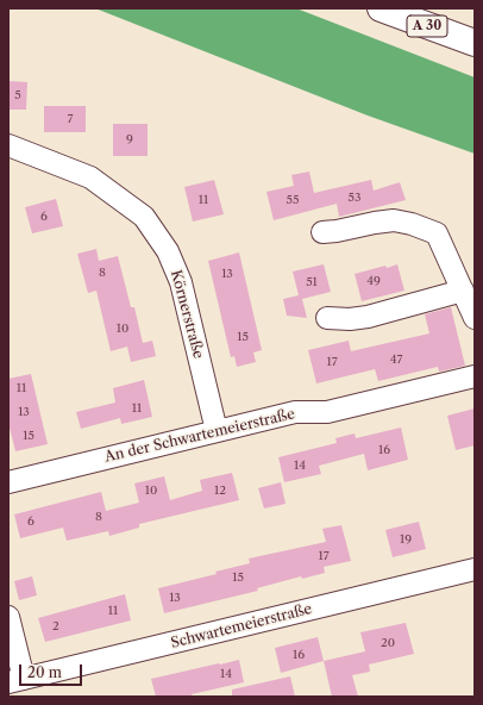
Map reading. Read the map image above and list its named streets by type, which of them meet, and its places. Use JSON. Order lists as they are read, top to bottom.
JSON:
{
  "streets": {
    "highway": ["A 30"],
    "street": ["Körnerstraße", "An der Schwartemeierstraße", "Schwartemeierstraße"]
  },
  "crossings": [
    ["Körnerstraße", "An der Schwartemeierstraße"]
  ],
  "house_numbers": [
    "5",
    "7",
    "9",
    "53",
    "11",
    "55",
    "6",
    "8",
    "13",
    "49",
    "51",
    "10",
    "15",
    "47",
    "17",
    "11",
    "11",
    "13",
    "15",
    "16",
    "14",
    "10",
    "12",
    "8",
    "6",
    "19",
    "17",
    "15",
    "13",
    "11",
    "2",
    "20",
    "16",
    "14"
  ],
  "scale_bar": "20 m"
}
